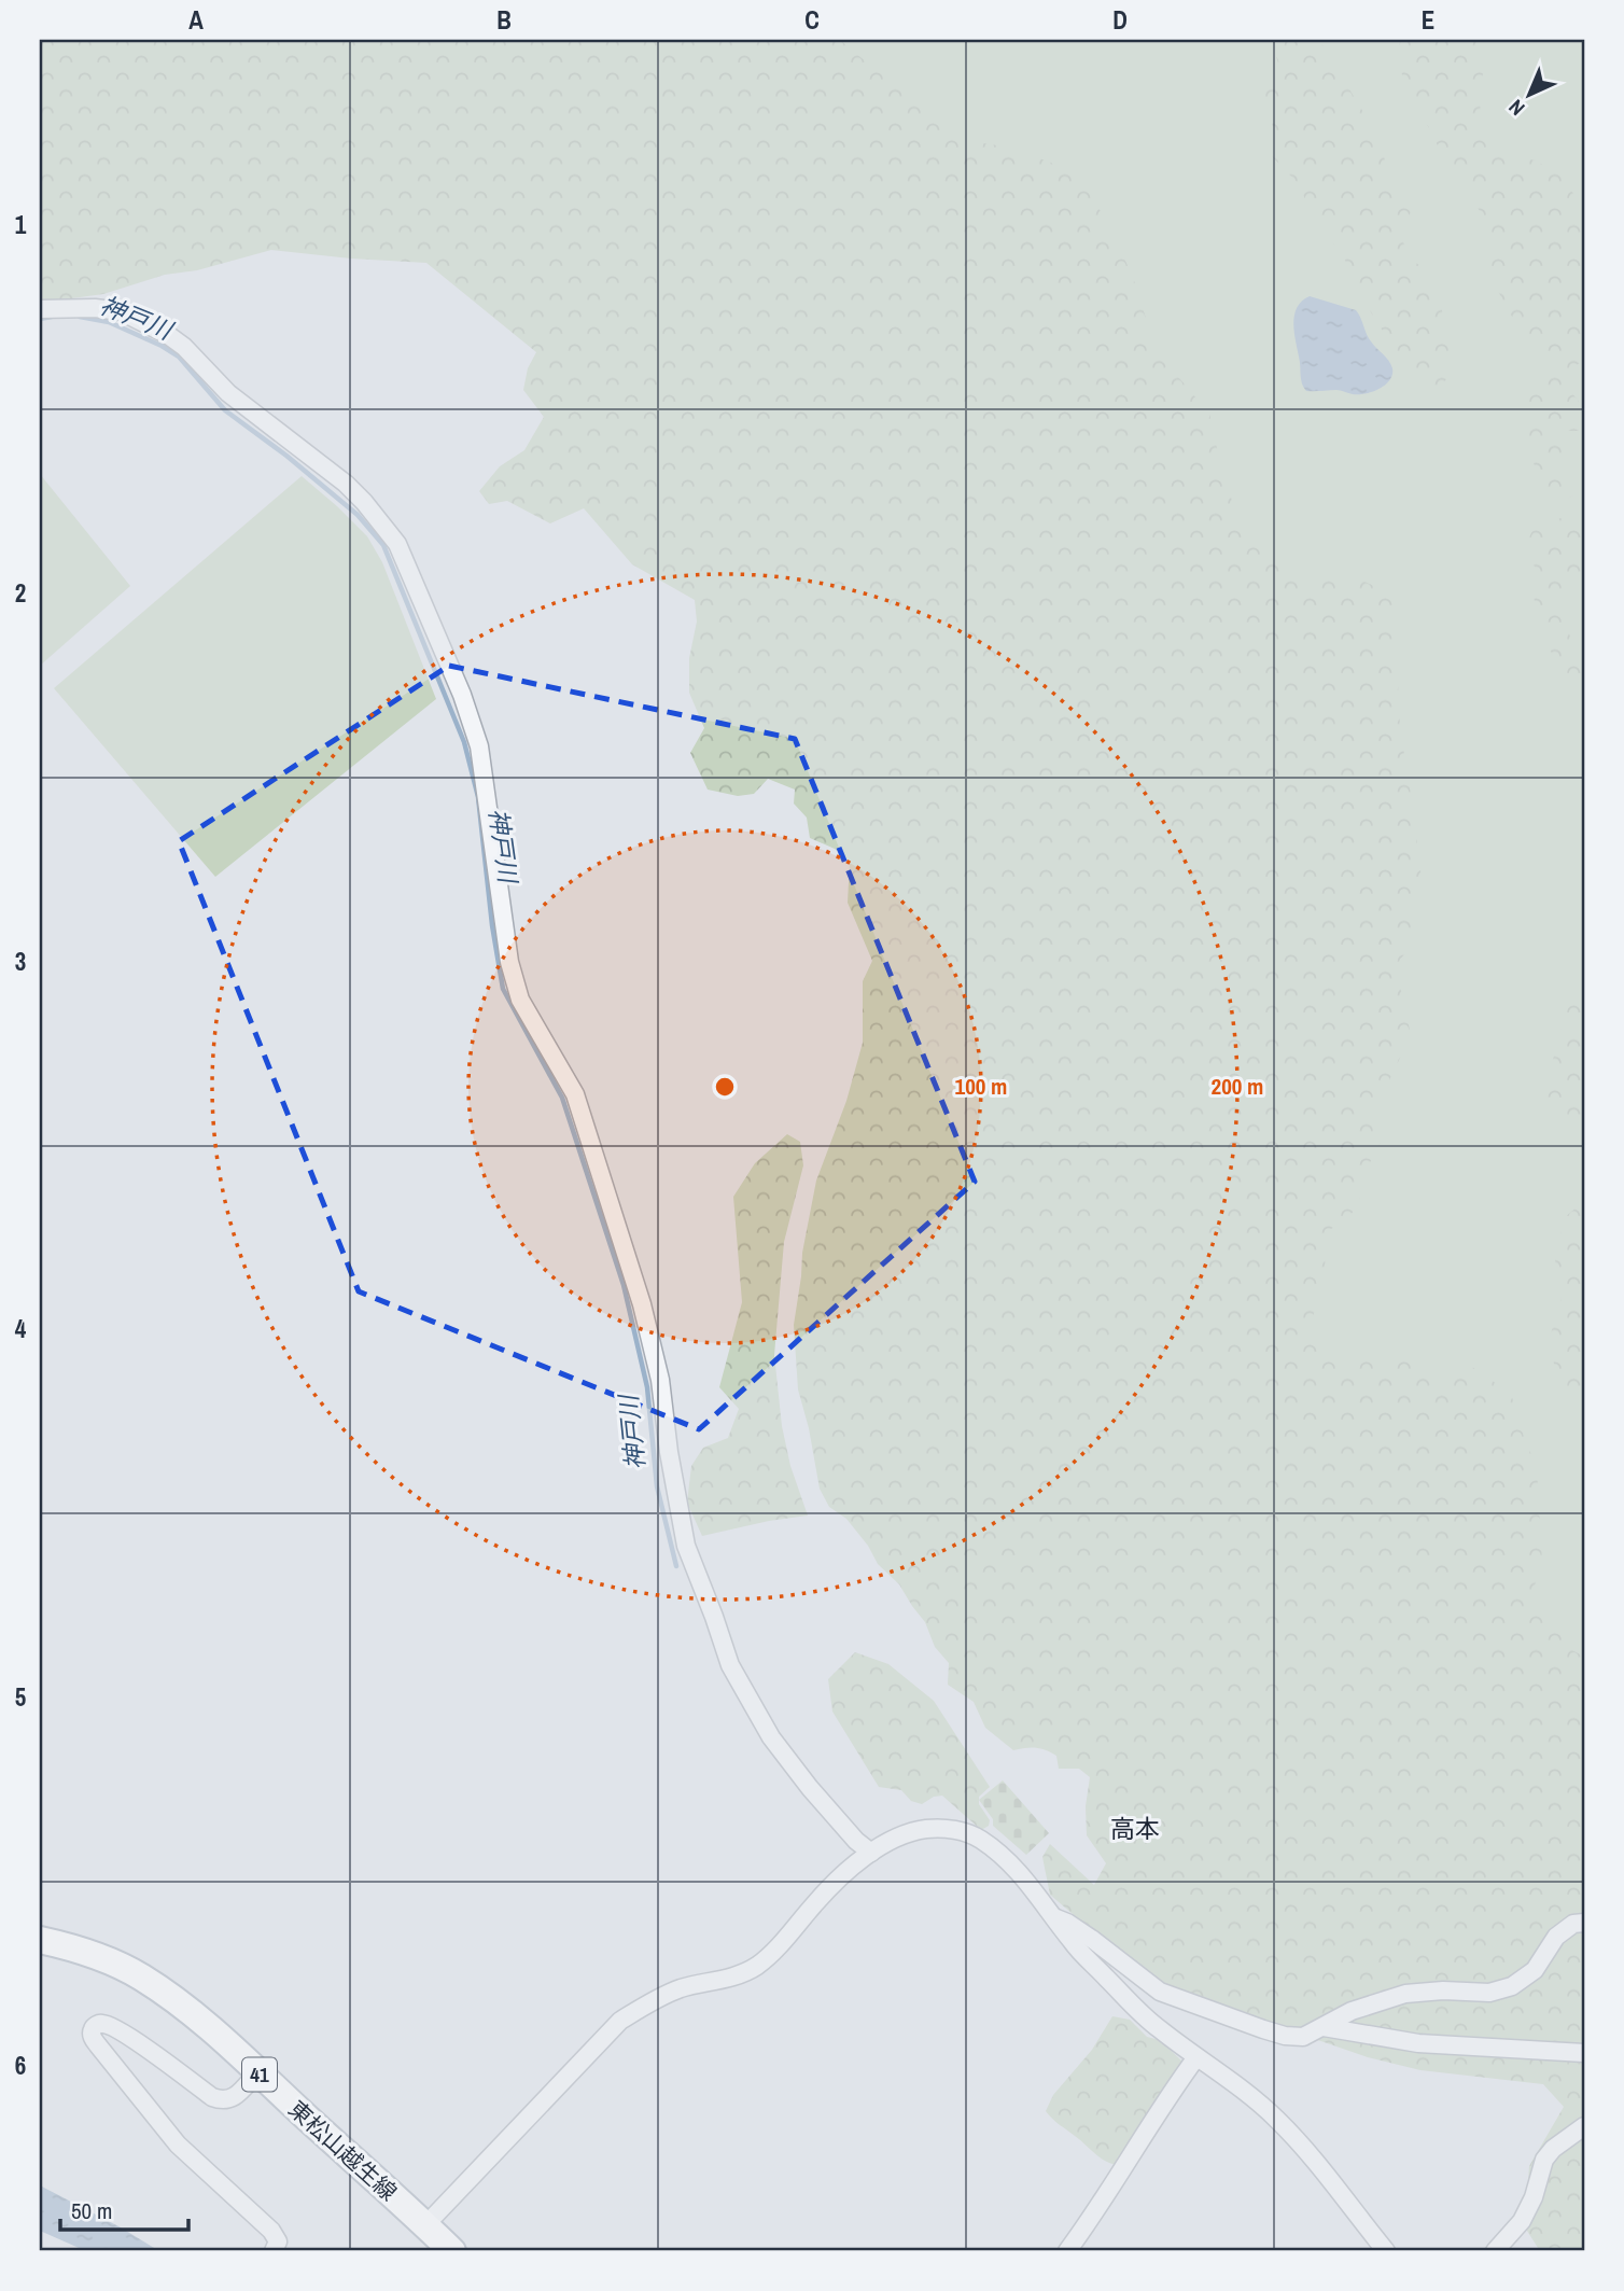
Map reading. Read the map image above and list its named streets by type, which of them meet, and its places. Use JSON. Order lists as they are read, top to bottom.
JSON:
{
  "streets": {
    "main road": ["41", "東松山越生線"]
  },
  "districts": ["高本"],
  "water": ["神戸川"],
  "scale_bar": "50 m",
  "north": "bottom left",
  "grid": {
    "columns": [
      "A",
      "B",
      "C",
      "D",
      "E"
    ],
    "rows": [
      "1",
      "2",
      "3",
      "4",
      "5",
      "6"
    ]
  },
  "rings": ["100 m", "200 m"]
}
